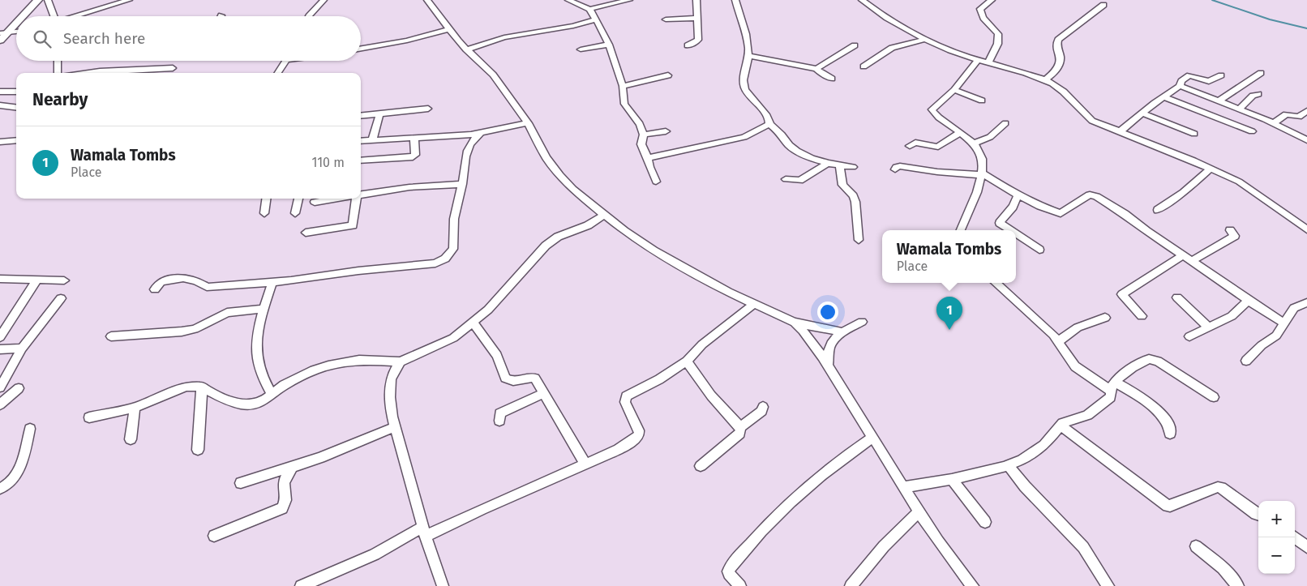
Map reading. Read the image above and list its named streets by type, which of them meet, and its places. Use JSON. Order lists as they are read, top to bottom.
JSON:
{
  "page": {
    "search": "Search here",
    "heading": "Nearby",
    "list": [
      {
        "mark": "1",
        "name": "Wamala Tombs",
        "note": "Place",
        "value": "110 m"
      }
    ],
    "popup": ["Wamala Tombs", "Place"],
    "pins": "1",
    "map_buttons": ["+", "−"]
  }
}
